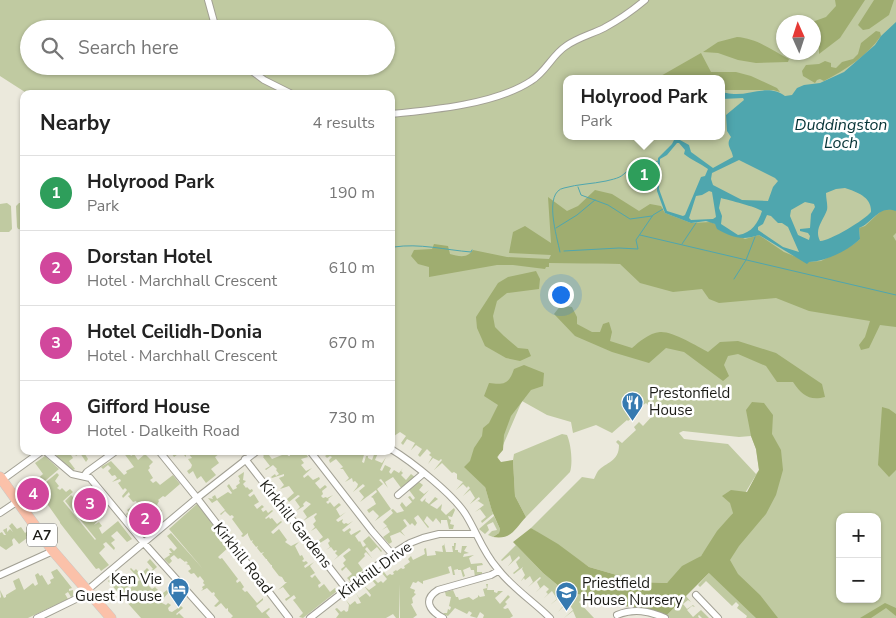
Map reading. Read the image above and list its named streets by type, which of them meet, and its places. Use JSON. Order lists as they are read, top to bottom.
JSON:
{
  "streets": {
    "main road": ["A7"],
    "street": ["Kirkhill Gardens", "Kirkhill Road", "Kirkhill Drive"]
  },
  "crossings": [
    ["Kirkhill Gardens", "Kirkhill Drive"]
  ],
  "water": ["Duddingston Loch"],
  "places": {
    "restaurant": ["Prestonfield House"],
    "hotel": ["Ken Vie Guest House"],
    "school or university": ["Priestfield House Nursery"]
  },
  "north": "top",
  "page": {
    "search": "Search here",
    "popup": ["Holyrood Park", "Park"],
    "heading": ["Nearby", "4 results"],
    "list": [
      {
        "mark": "1",
        "name": "Holyrood Park",
        "note": "Park",
        "value": "190 m"
      },
      {
        "mark": "2",
        "name": "Dorstan Hotel",
        "note": "Hotel · Marchhall Crescent",
        "value": "610 m"
      },
      {
        "mark": "3",
        "name": "Hotel Ceilidh-Donia",
        "note": "Hotel · Marchhall Crescent",
        "value": "670 m"
      },
      {
        "mark": "4",
        "name": "Gifford House",
        "note": "Hotel · Dalkeith Road",
        "value": "730 m"
      }
    ],
    "pins": [
      "1",
      "4",
      "3",
      "2"
    ],
    "map_buttons": ["+", "−"]
  }
}
